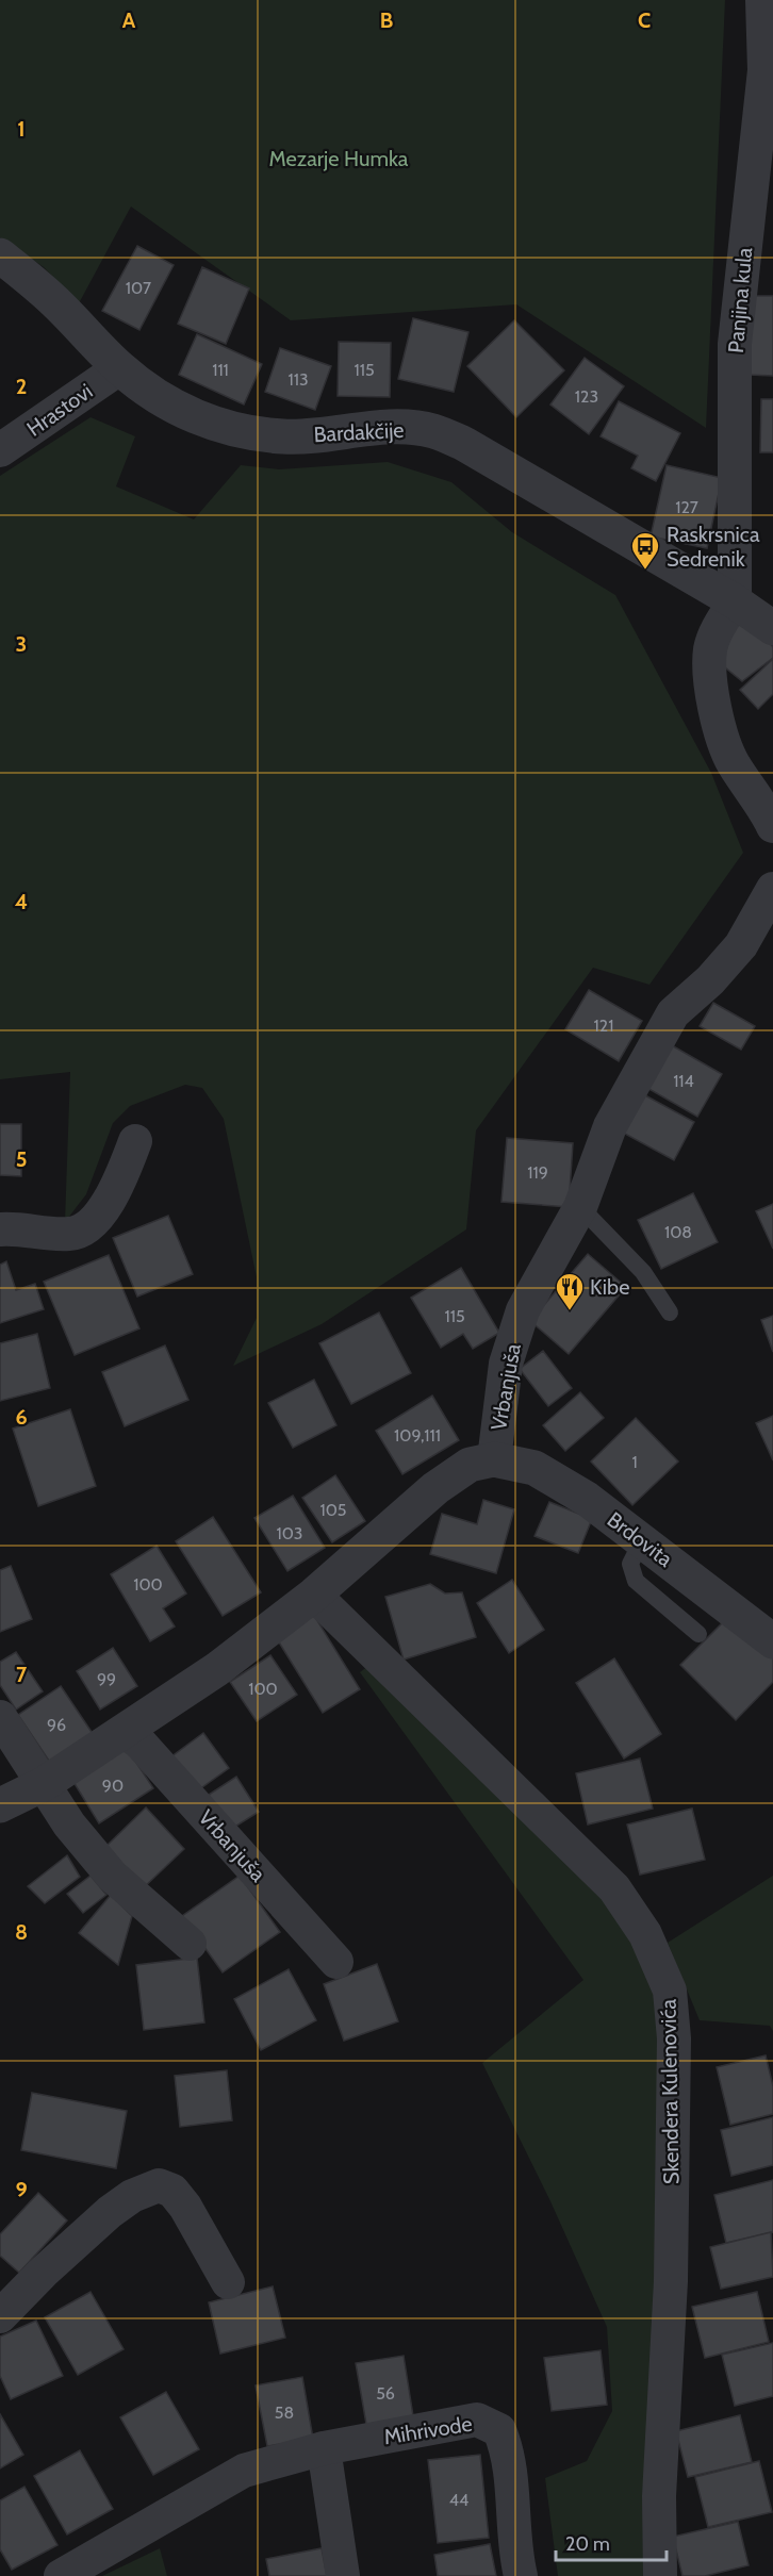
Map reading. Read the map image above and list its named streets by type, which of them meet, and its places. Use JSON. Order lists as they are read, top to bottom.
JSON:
{
  "streets": {
    "street": [
      "Panjina kula",
      "Hrastovi",
      "Bardakčije",
      "Vrbanjuša",
      "Brdovita",
      "Skendera Kulenovića",
      "Mihrivode"
    ]
  },
  "crossings": [
    ["Panjina kula", "Bardakčije"],
    ["Hrastovi", "Bardakčije"],
    ["Vrbanjuša", "Brdovita"],
    ["Vrbanjuša", "Skendera Kulenovića"]
  ],
  "parks": ["Mezarje Humka"],
  "places": {
    "bus stop": ["Raskrsnica Sedrenik"],
    "restaurant": ["Kibe"]
  },
  "house_numbers": [
    "107",
    "111",
    "115",
    "113",
    "123",
    "127",
    "121",
    "114",
    "119",
    "108",
    "115",
    "109,111",
    "1",
    "105",
    "103",
    "100",
    "99",
    "100",
    "96",
    "90",
    "56",
    "58",
    "44"
  ],
  "scale_bar": "20 m",
  "grid": {
    "columns": ["A", "B", "C"],
    "rows": [
      "1",
      "2",
      "3",
      "4",
      "5",
      "6",
      "7",
      "8",
      "9"
    ]
  }
}
